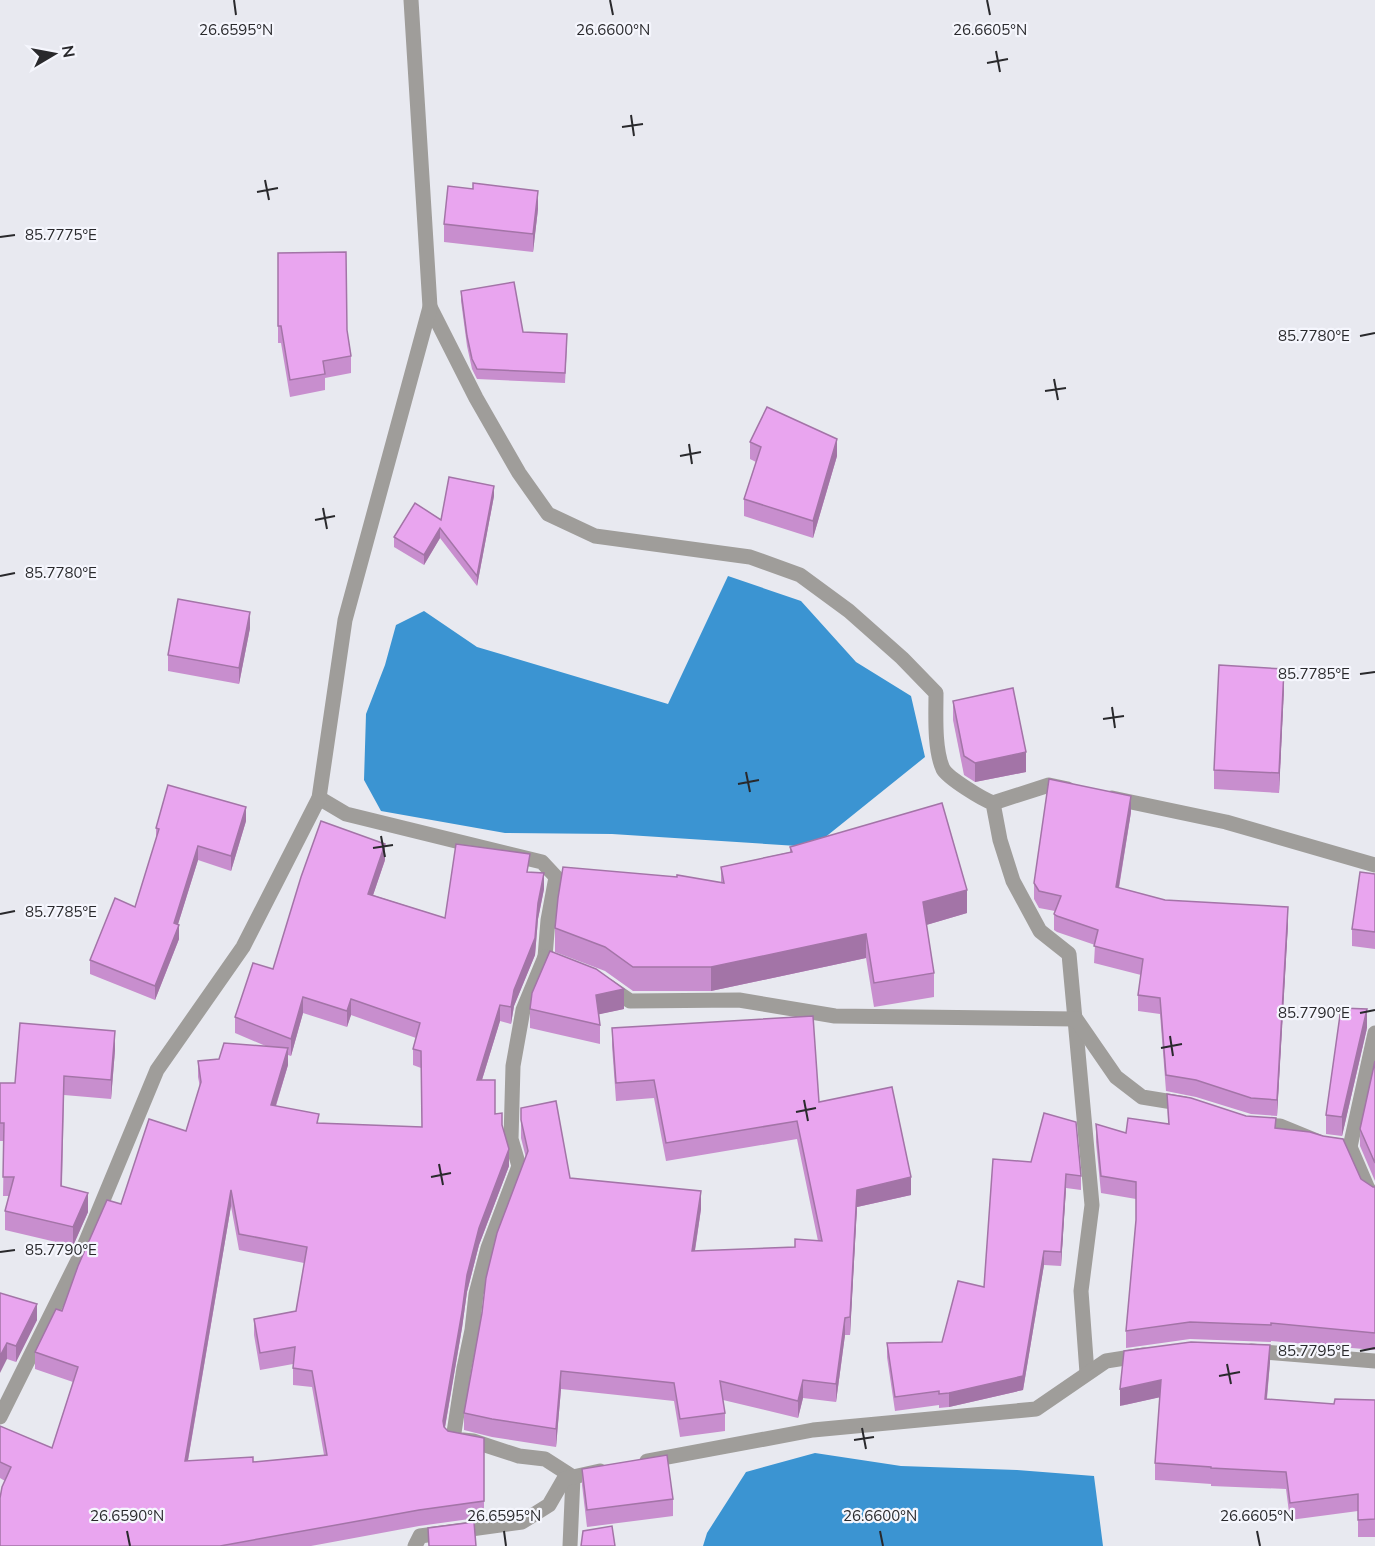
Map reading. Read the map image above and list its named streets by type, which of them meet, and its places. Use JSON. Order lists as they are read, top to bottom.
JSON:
{
  "north": "right",
  "coordinates": [
    "26.6595°N",
    "26.6600°N",
    "26.6605°N",
    "85.7775°E",
    "85.7780°E",
    "85.7785°E",
    "85.7790°E",
    "85.7795°E",
    "26.6590°N"
  ]
}
